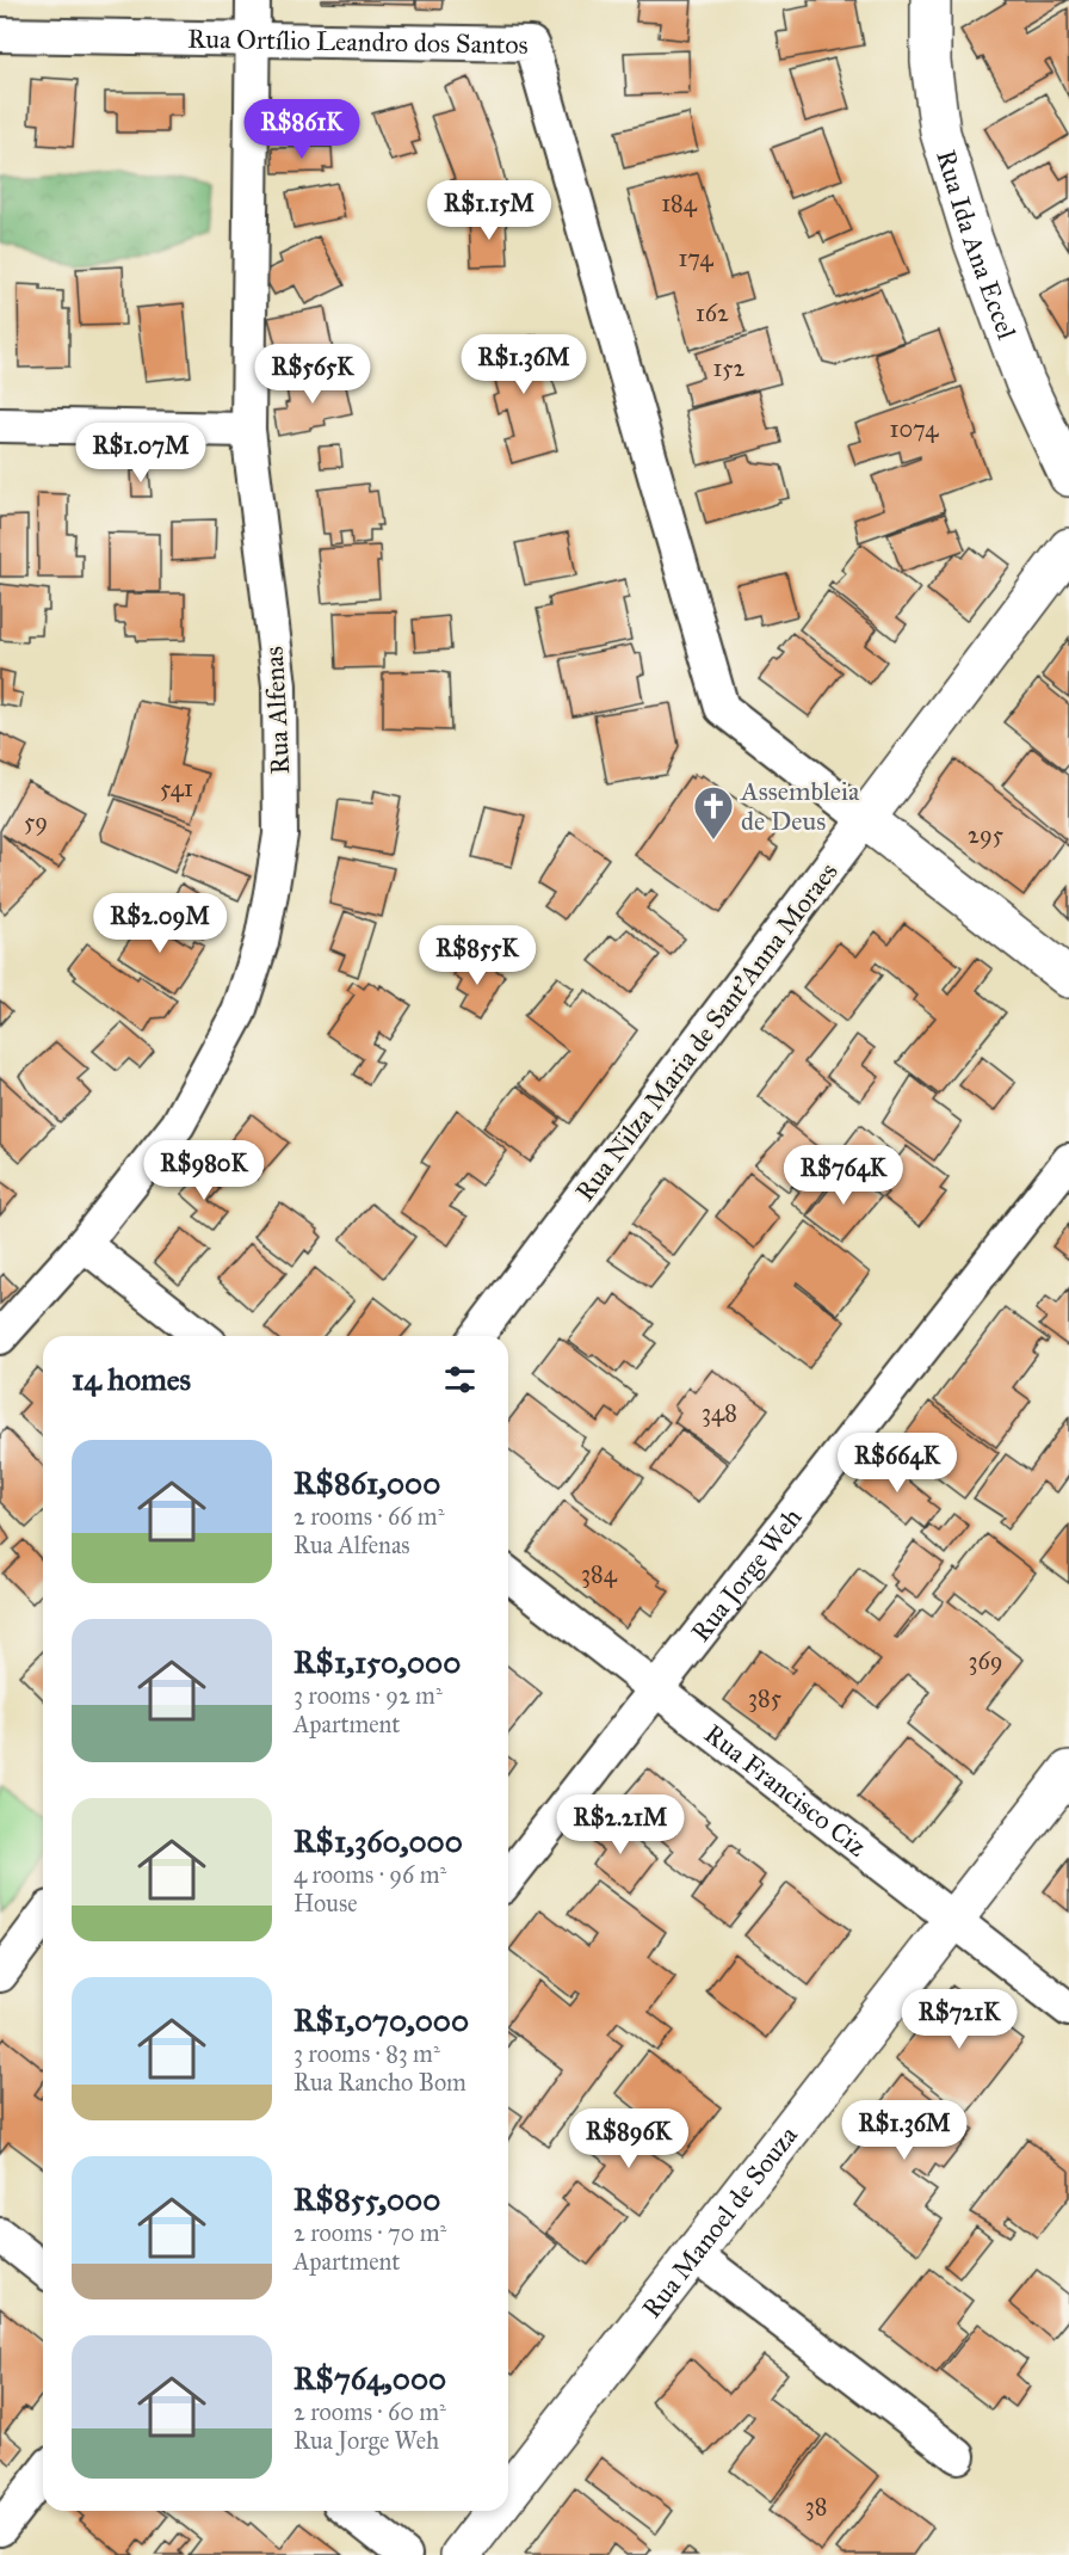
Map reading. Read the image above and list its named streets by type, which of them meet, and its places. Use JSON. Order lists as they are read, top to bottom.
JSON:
{
  "streets": {
    "street": [
      "Rua Ortílio Leandro dos Santos",
      "Rua Ida Ana Eccel",
      "Rua Alfenas",
      "Rua Nilza Maria de Sant'Anna Moraes",
      "Rua Jorge Weh",
      "Rua Francisco Ciz",
      "Rua Manoel de Souza"
    ]
  },
  "crossings": [
    ["Rua Ortílio Leandro dos Santos", "Rua Alfenas"],
    ["Rua Ortílio Leandro dos Santos", "Rua Nilza Maria de Sant'Anna Moraes"],
    ["Rua Jorge Weh", "Rua Francisco Ciz"],
    ["Rua Francisco Ciz", "Rua Manoel de Souza"]
  ],
  "places": {
    "church": ["Assembleia de Deus"]
  },
  "house_numbers": [
    "184",
    "174",
    "162",
    "152",
    "1074",
    "541",
    "59",
    "295",
    "348",
    "384",
    "369",
    "385",
    "38"
  ],
  "page": {
    "price": [
      "R$861K",
      "R$1.15M",
      "R$1.36M",
      "R$565K",
      "R$1.07M",
      "R$2.09M",
      "R$855K",
      "R$980K",
      "R$764K",
      "R$664K",
      "R$2.21M",
      "R$721K",
      "R$1.36M",
      "R$896K"
    ],
    "heading": "14 homes",
    "list": [
      {
        "name": "R$861,000",
        "note": "2 rooms · 66 m² · Rua Alfenas"
      },
      {
        "name": "R$1,150,000",
        "note": "3 rooms · 92 m² · Apartment"
      },
      {
        "name": "R$1,360,000",
        "note": "4 rooms · 96 m² · House"
      },
      {
        "name": "R$1,070,000",
        "note": "3 rooms · 83 m² · Rua Rancho Bom"
      },
      {
        "name": "R$855,000",
        "note": "2 rooms · 70 m² · Apartment"
      },
      {
        "name": "R$764,000",
        "note": "2 rooms · 60 m² · Rua Jorge Weh"
      }
    ]
  }
}
